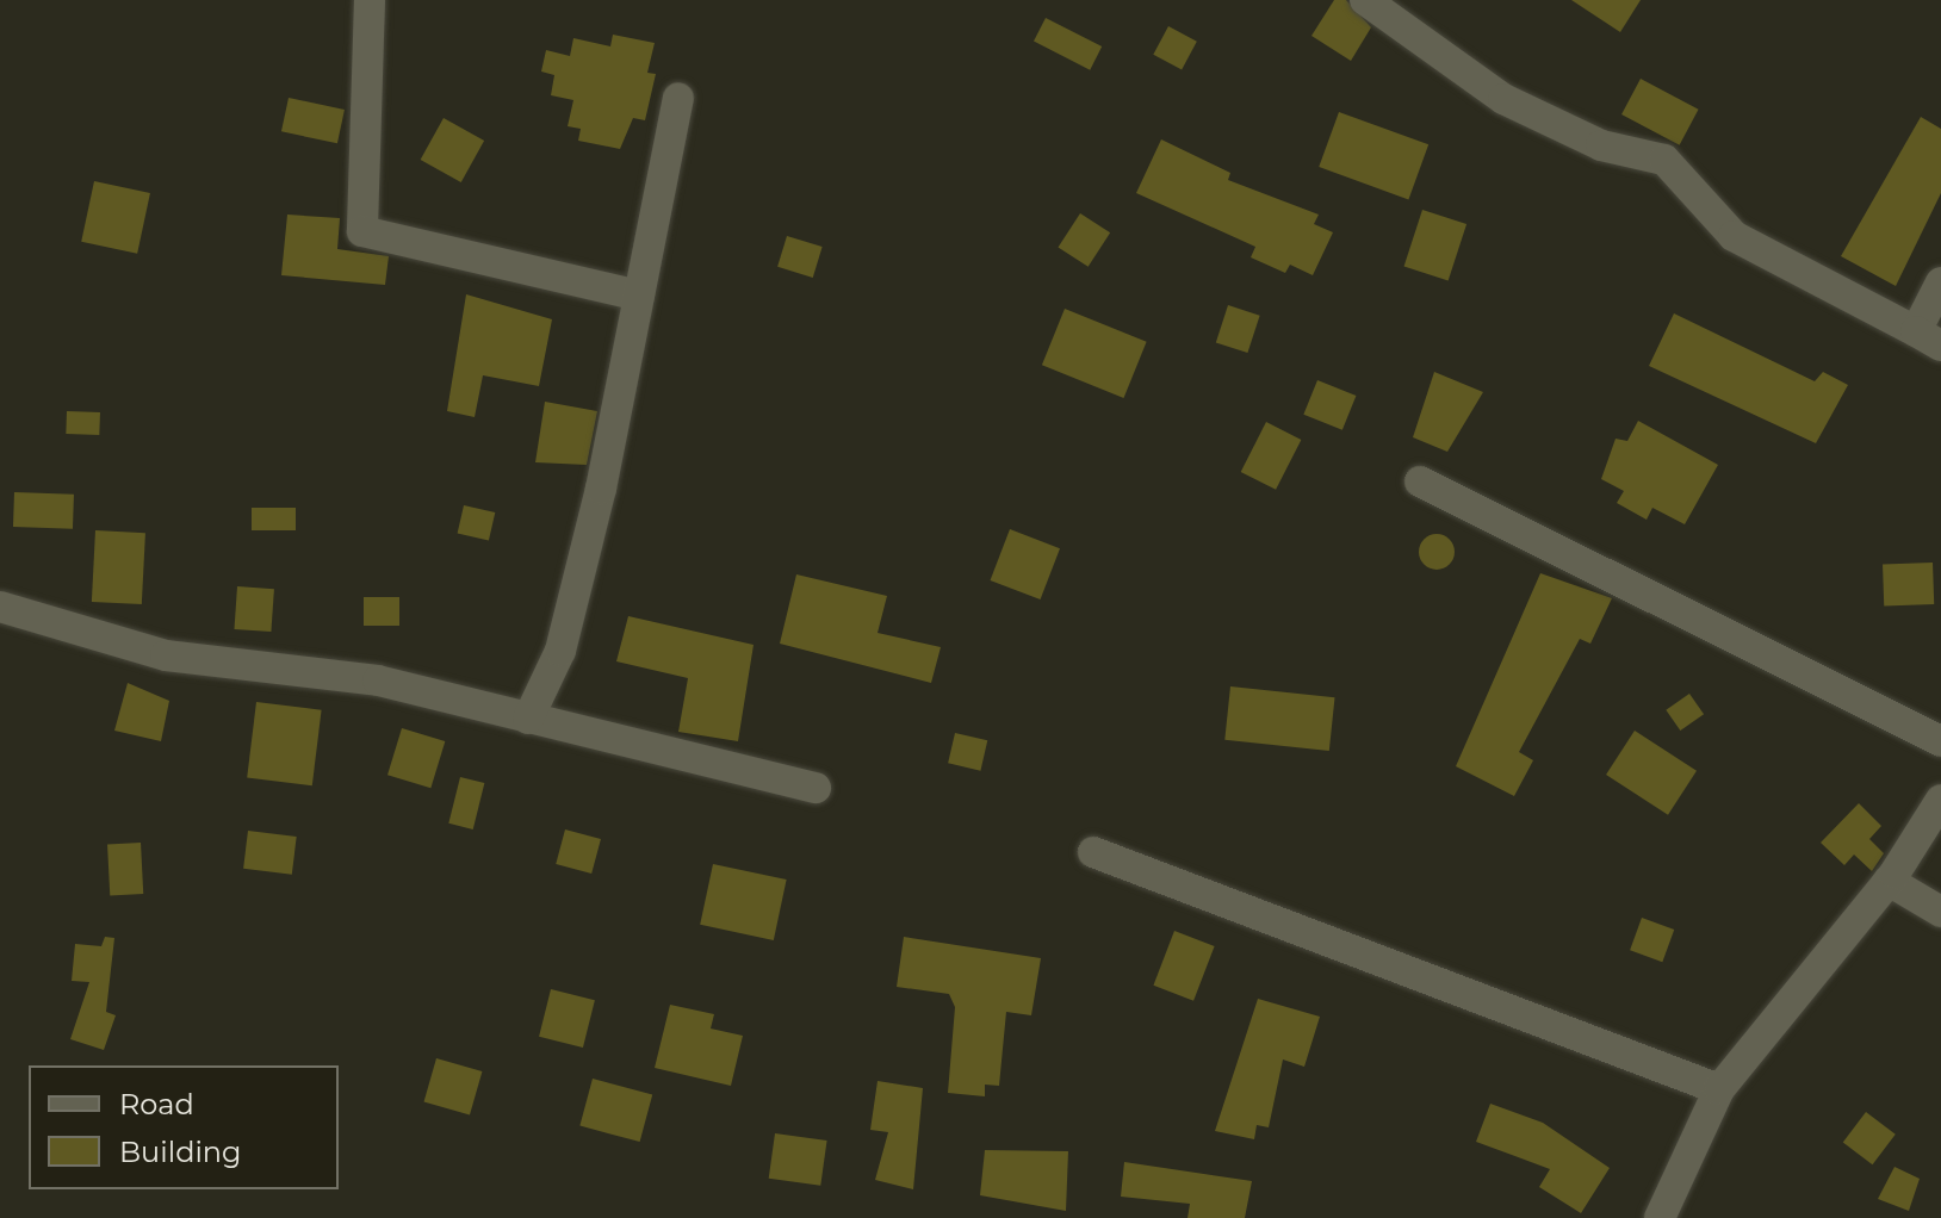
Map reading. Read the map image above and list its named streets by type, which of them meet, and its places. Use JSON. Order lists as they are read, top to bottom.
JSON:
{
  "legend": ["Road", "Building"]
}
